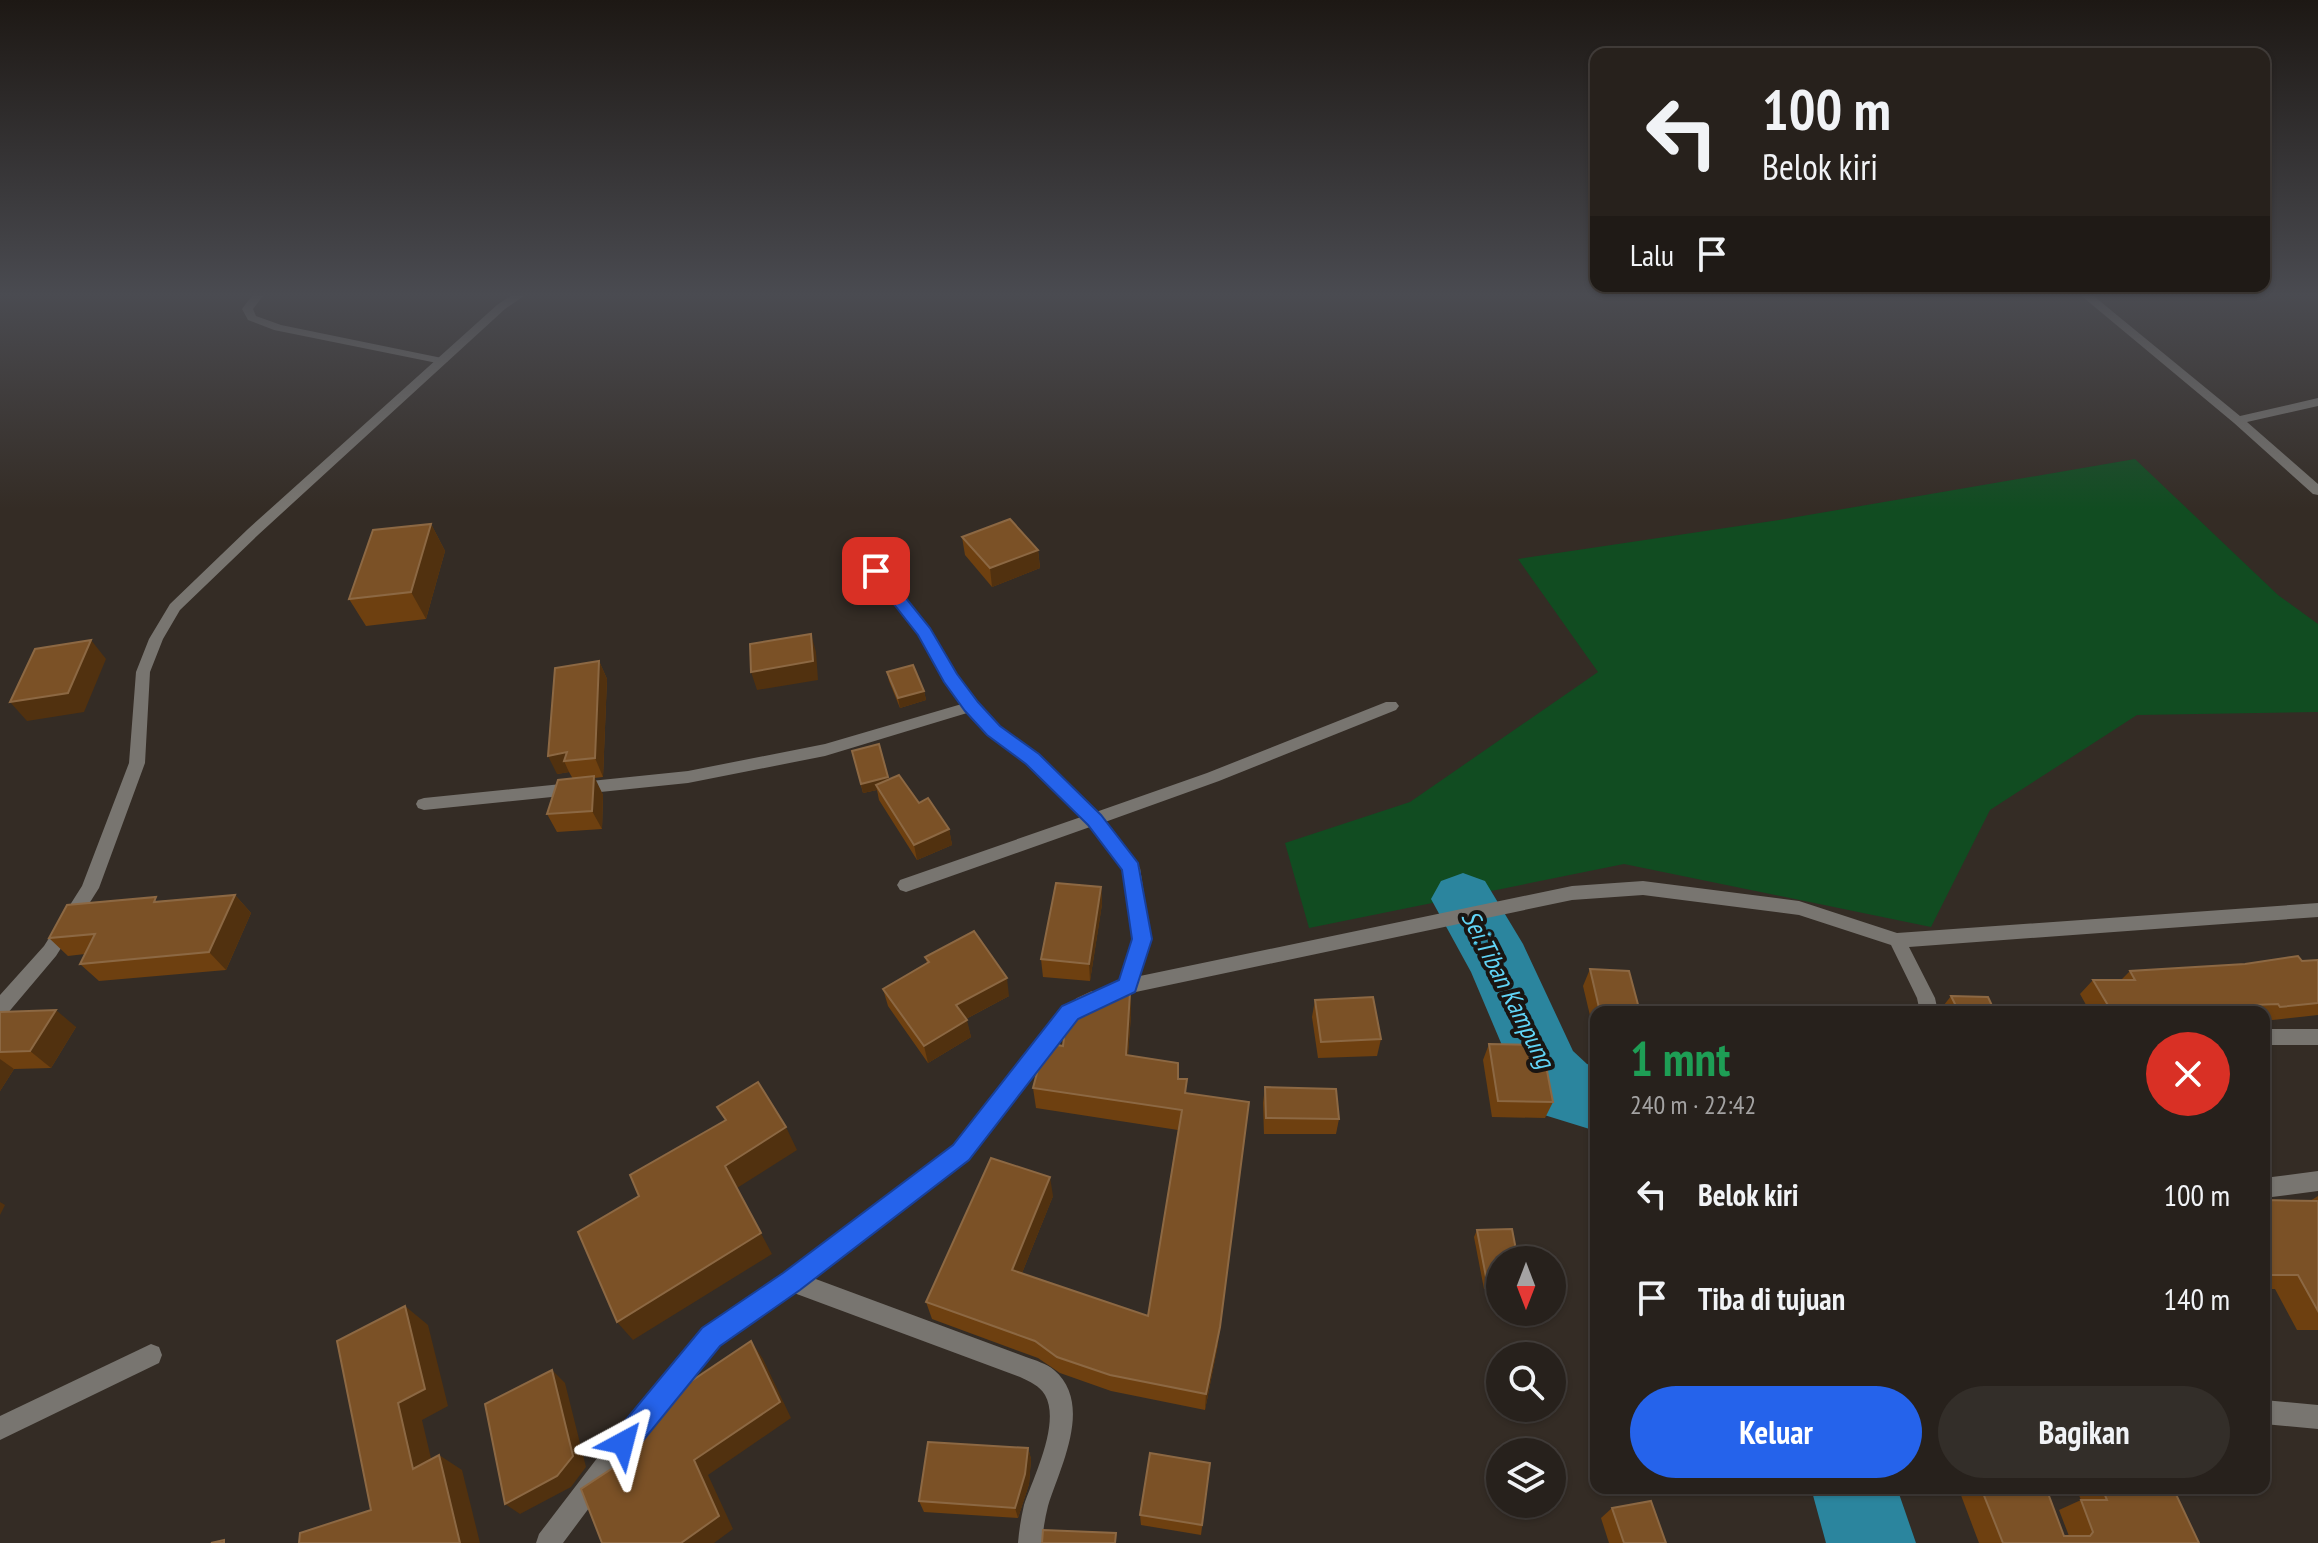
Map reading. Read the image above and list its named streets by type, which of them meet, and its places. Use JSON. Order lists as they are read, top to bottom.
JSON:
{
  "water": ["Sei.Tiban Kampung"],
  "north": "bottom",
  "page": {
    "turn": ["100 m", "Belok kiri"],
    "then": "Lalu",
    "heading": ["1 mnt", "240 m · 22:42"],
    "list": [
      {
        "name": "Belok kiri",
        "value": "100 m"
      },
      {
        "name": "Tiba di tujuan",
        "value": "140 m"
      }
    ],
    "buttons": ["Keluar", "Bagikan"]
  }
}
